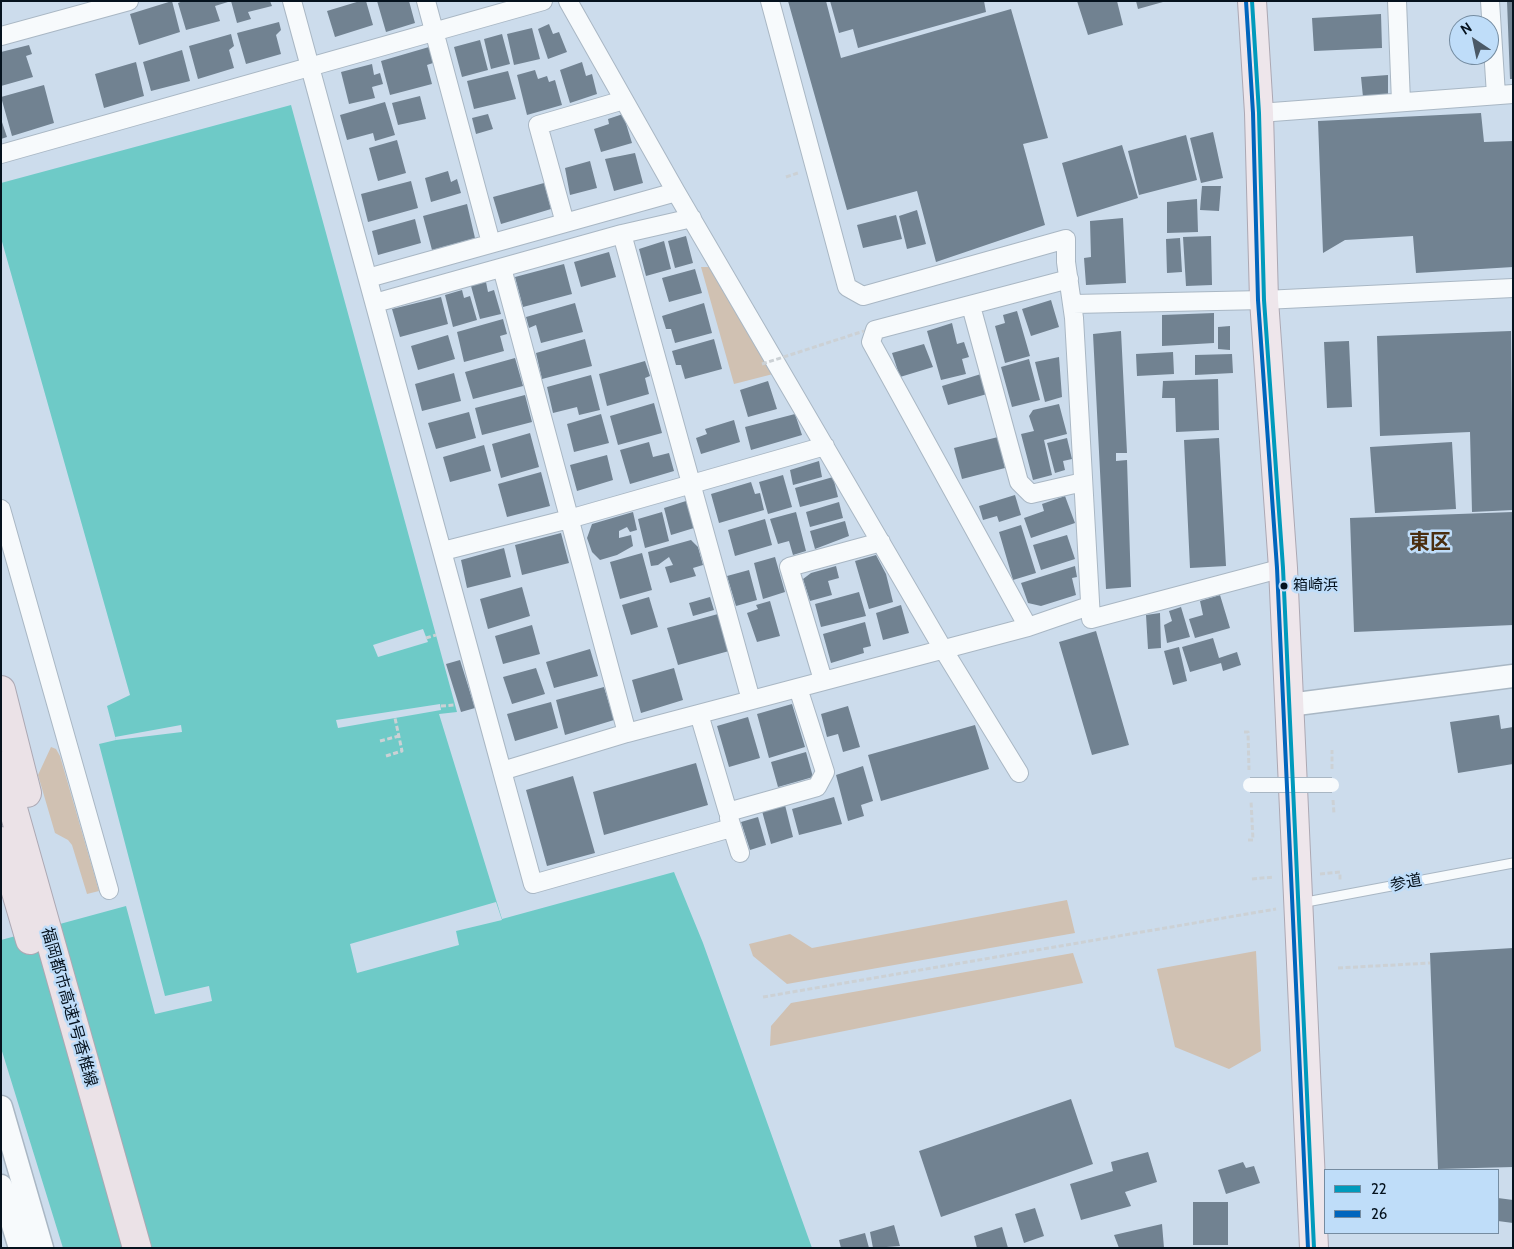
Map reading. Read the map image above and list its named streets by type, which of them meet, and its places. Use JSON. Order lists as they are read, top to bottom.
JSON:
{
  "streets": {
    "highway": ["福岡都市高速1号香椎線"],
    "lane": ["参道"]
  },
  "districts": ["東区"],
  "places": ["箱崎浜"],
  "lines": ["transit line 22", "transit line 26"],
  "legend": ["22", "26"],
  "north": "top left"
}
